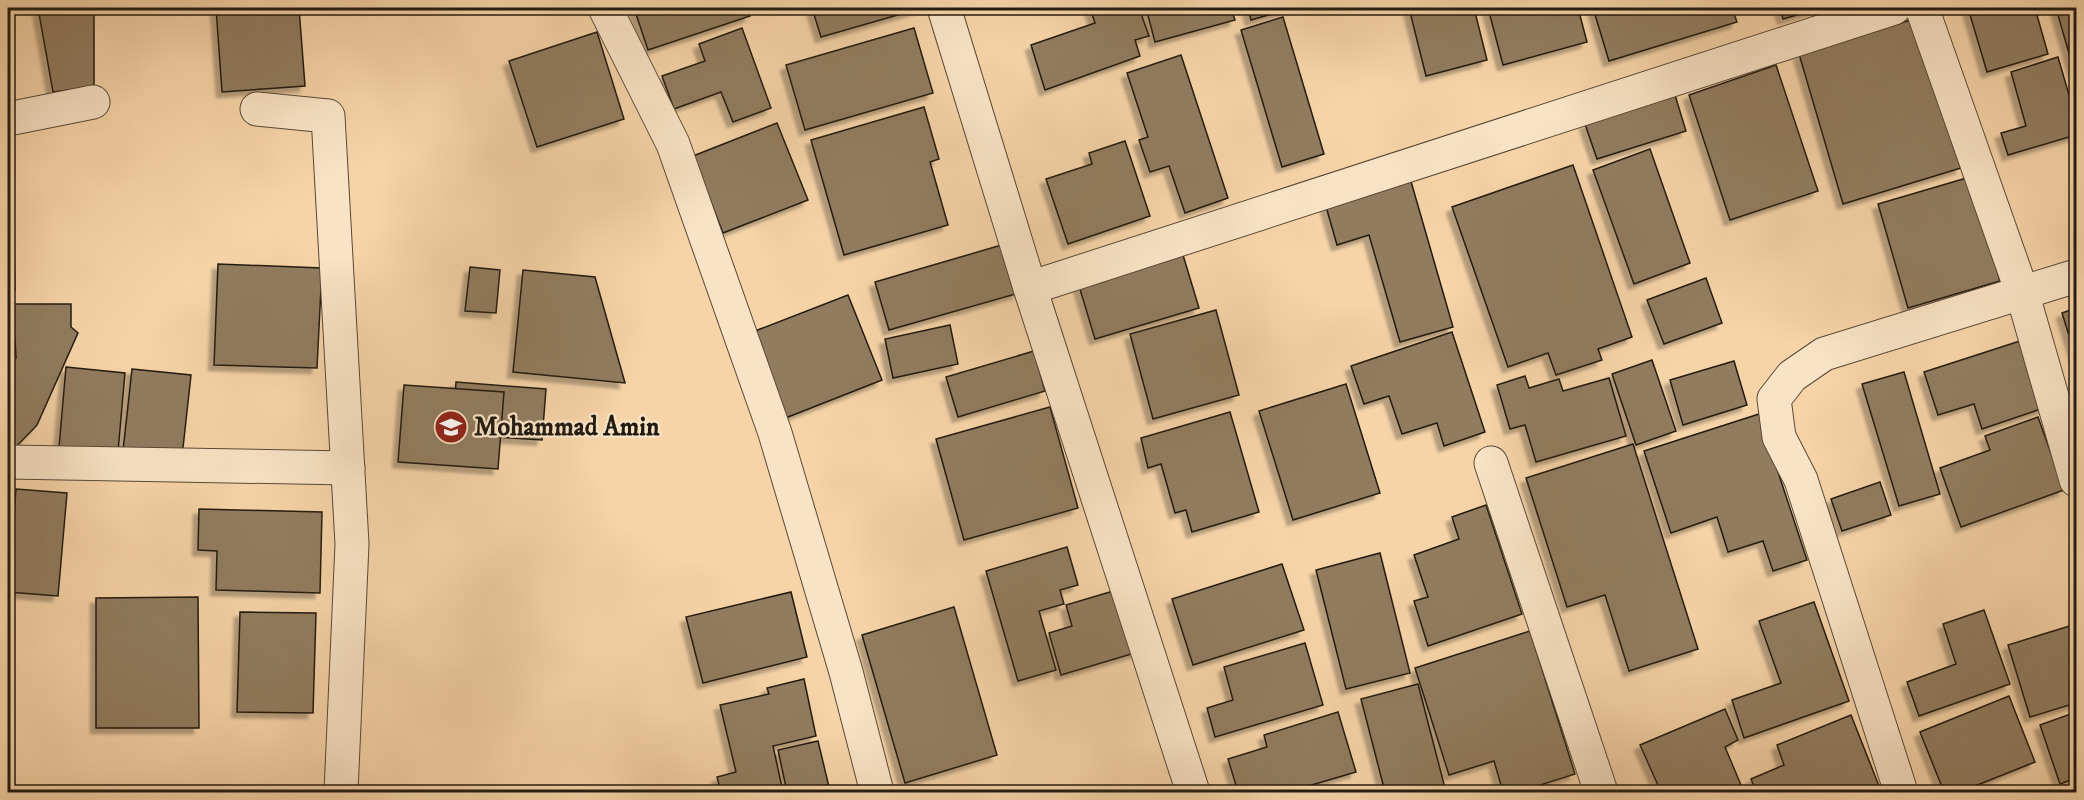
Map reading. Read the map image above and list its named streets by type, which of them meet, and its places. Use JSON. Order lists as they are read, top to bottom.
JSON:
{
  "places": {
    "school or university": ["Mohammad Amin"]
  }
}
